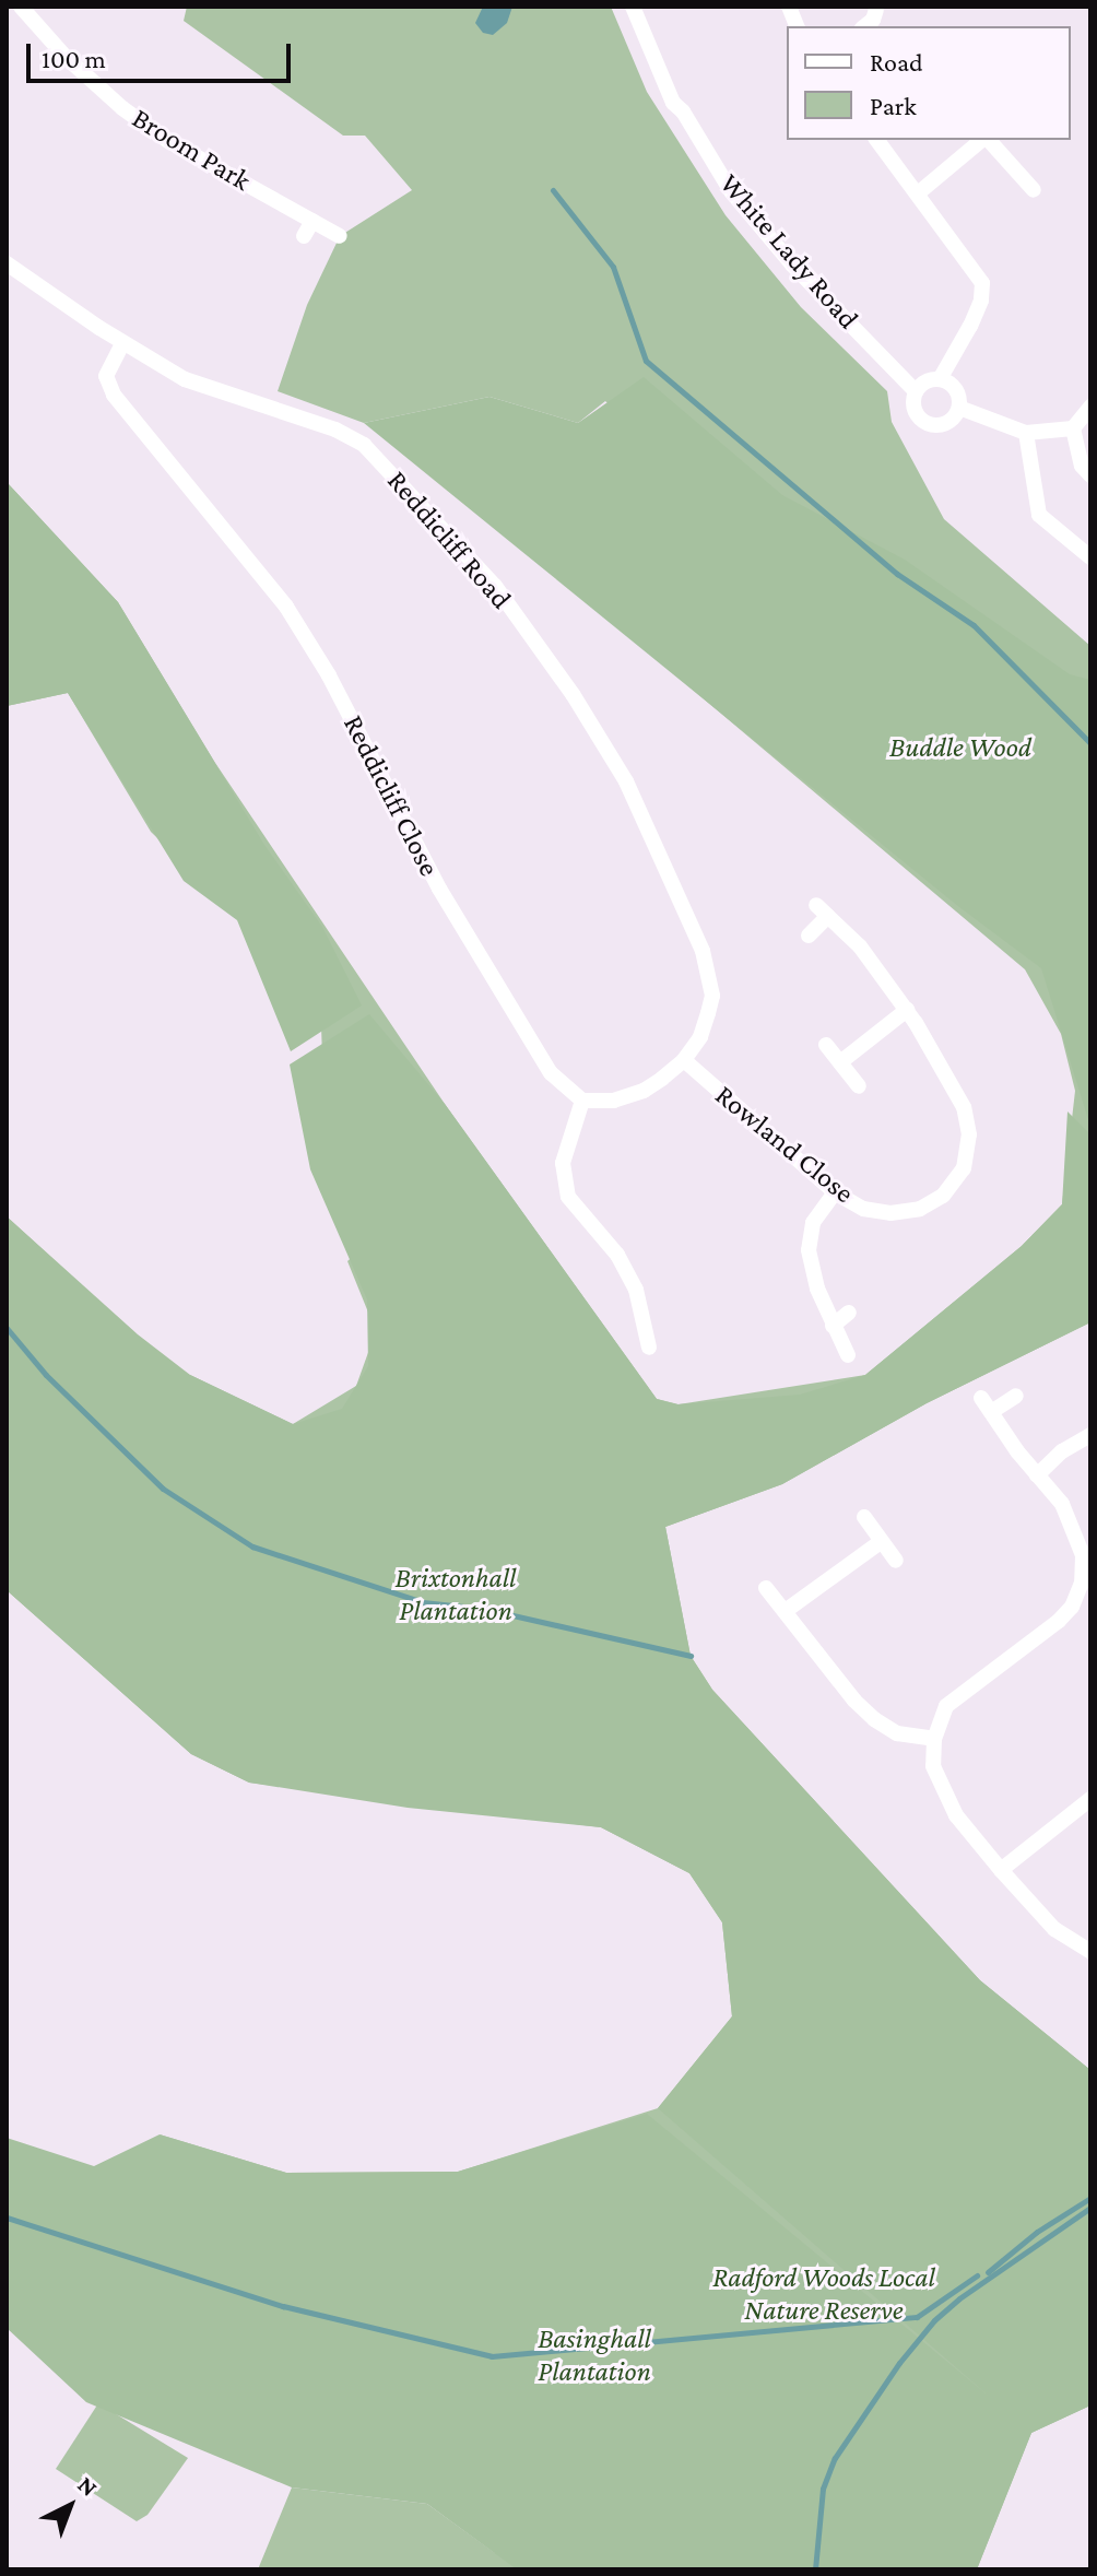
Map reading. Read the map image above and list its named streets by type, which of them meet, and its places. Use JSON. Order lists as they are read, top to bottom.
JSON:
{
  "streets": {
    "street": [
      "Broom Park",
      "White Lady Road",
      "Reddicliff Road",
      "Reddicliff Close",
      "Rowland Close"
    ]
  },
  "crossings": [
    ["Reddicliff Road", "Reddicliff Close"],
    ["Reddicliff Road", "Rowland Close"]
  ],
  "parks": [
    "Buddle Wood",
    "Brixtonhall Plantation",
    "Radford Woods Local Nature Reserve",
    "Basinghall Plantation"
  ],
  "legend": ["Road", "Park"],
  "scale_bar": "100 m",
  "north": "top right"
}
